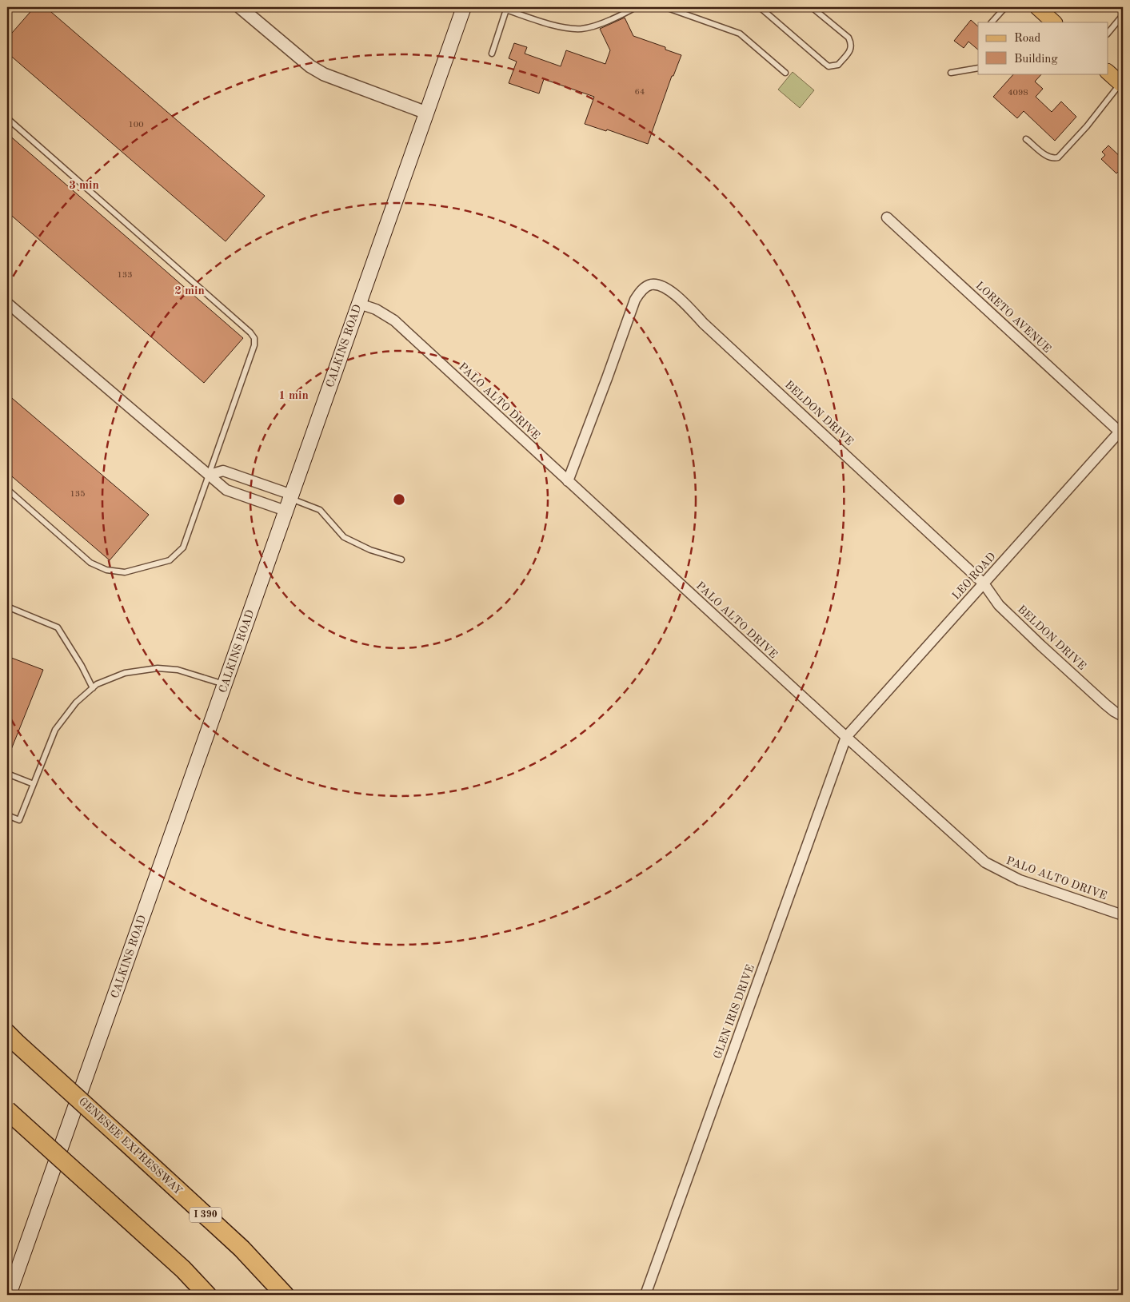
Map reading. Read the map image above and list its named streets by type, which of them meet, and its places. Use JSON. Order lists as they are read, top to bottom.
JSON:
{
  "streets": {
    "highway": ["GENESEE EXPRESSWAY", "I 390"],
    "main road": ["CALKINS ROAD"],
    "street": [
      "LORETO AVENUE",
      "PALO ALTO DRIVE",
      "BELDON DRIVE",
      "LEO ROAD",
      "GLEN IRIS DRIVE"
    ]
  },
  "crossings": [
    ["LORETO AVENUE", "LEO ROAD"],
    ["CALKINS ROAD", "PALO ALTO DRIVE"],
    ["PALO ALTO DRIVE", "BELDON DRIVE"],
    ["PALO ALTO DRIVE", "LEO ROAD"],
    ["PALO ALTO DRIVE", "GLEN IRIS DRIVE"],
    ["BELDON DRIVE", "LEO ROAD"],
    ["LEO ROAD", "GLEN IRIS DRIVE"]
  ],
  "house_numbers": [
    "64",
    "4098",
    "100",
    "133",
    "135"
  ],
  "legend": ["Road", "Building"],
  "rings": ["3 min", "2 min", "1 min"]
}
